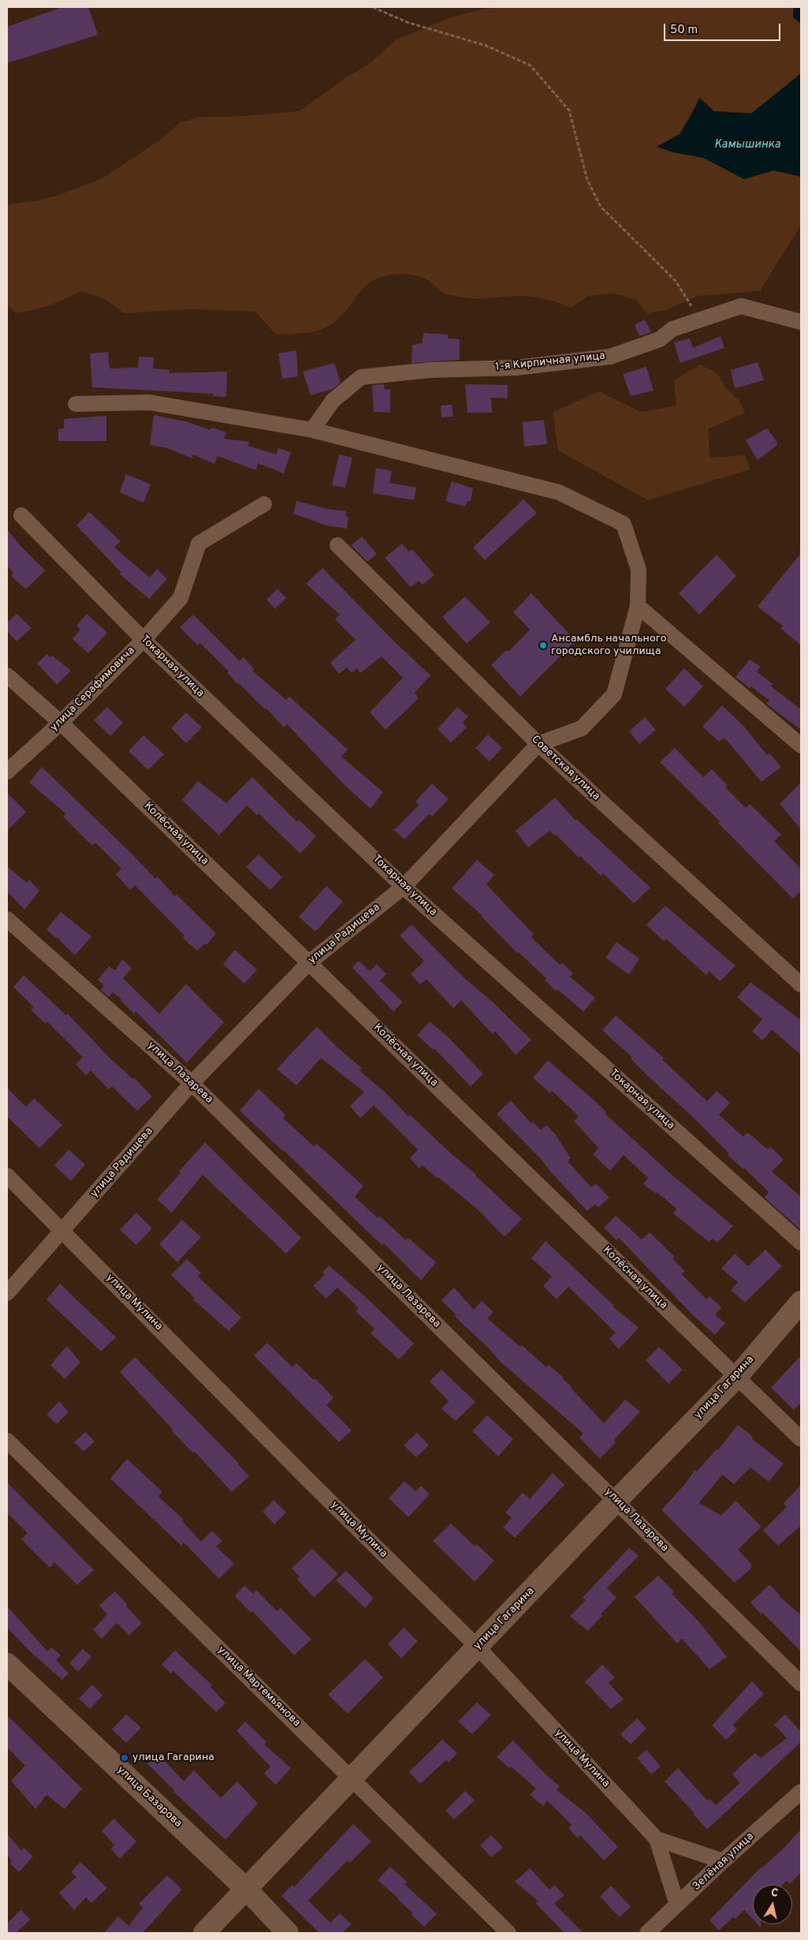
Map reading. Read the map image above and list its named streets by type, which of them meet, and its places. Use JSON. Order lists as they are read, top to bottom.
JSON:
{
  "streets": {
    "street": [
      "1-я Кирпичная улица",
      "Токарная улица",
      "улица Серафимовича",
      "Советская улица",
      "Колёсная улица",
      "улица Радищева",
      "улица Лазарева",
      "улица Мулина",
      "улица Гагарина",
      "улица Мартемьянова",
      "улица Базарова",
      "Зелёная улица"
    ]
  },
  "crossings": [
    ["1-я Кирпичная улица", "улица Радищева"],
    ["Токарная улица", "улица Серафимовича"],
    ["Токарная улица", "улица Радищева"],
    ["улица Серафимовича", "Колёсная улица"],
    ["Советская улица", "улица Радищева"],
    ["Колёсная улица", "улица Радищева"],
    ["Колёсная улица", "улица Гагарина"],
    ["улица Радищева", "улица Лазарева"],
    ["улица Радищева", "улица Мулина"],
    ["улица Лазарева", "улица Гагарина"],
    ["улица Мулина", "улица Гагарина"],
    ["улица Мулина", "Зелёная улица"],
    ["улица Гагарина", "улица Мартемьянова"],
    ["улица Гагарина", "улица Базарова"]
  ],
  "water": ["Камышинка"],
  "places": ["Ансамбль начального городского училища", "улица Гагарина"],
  "scale_bar": "50 m",
  "north": "top"
}
